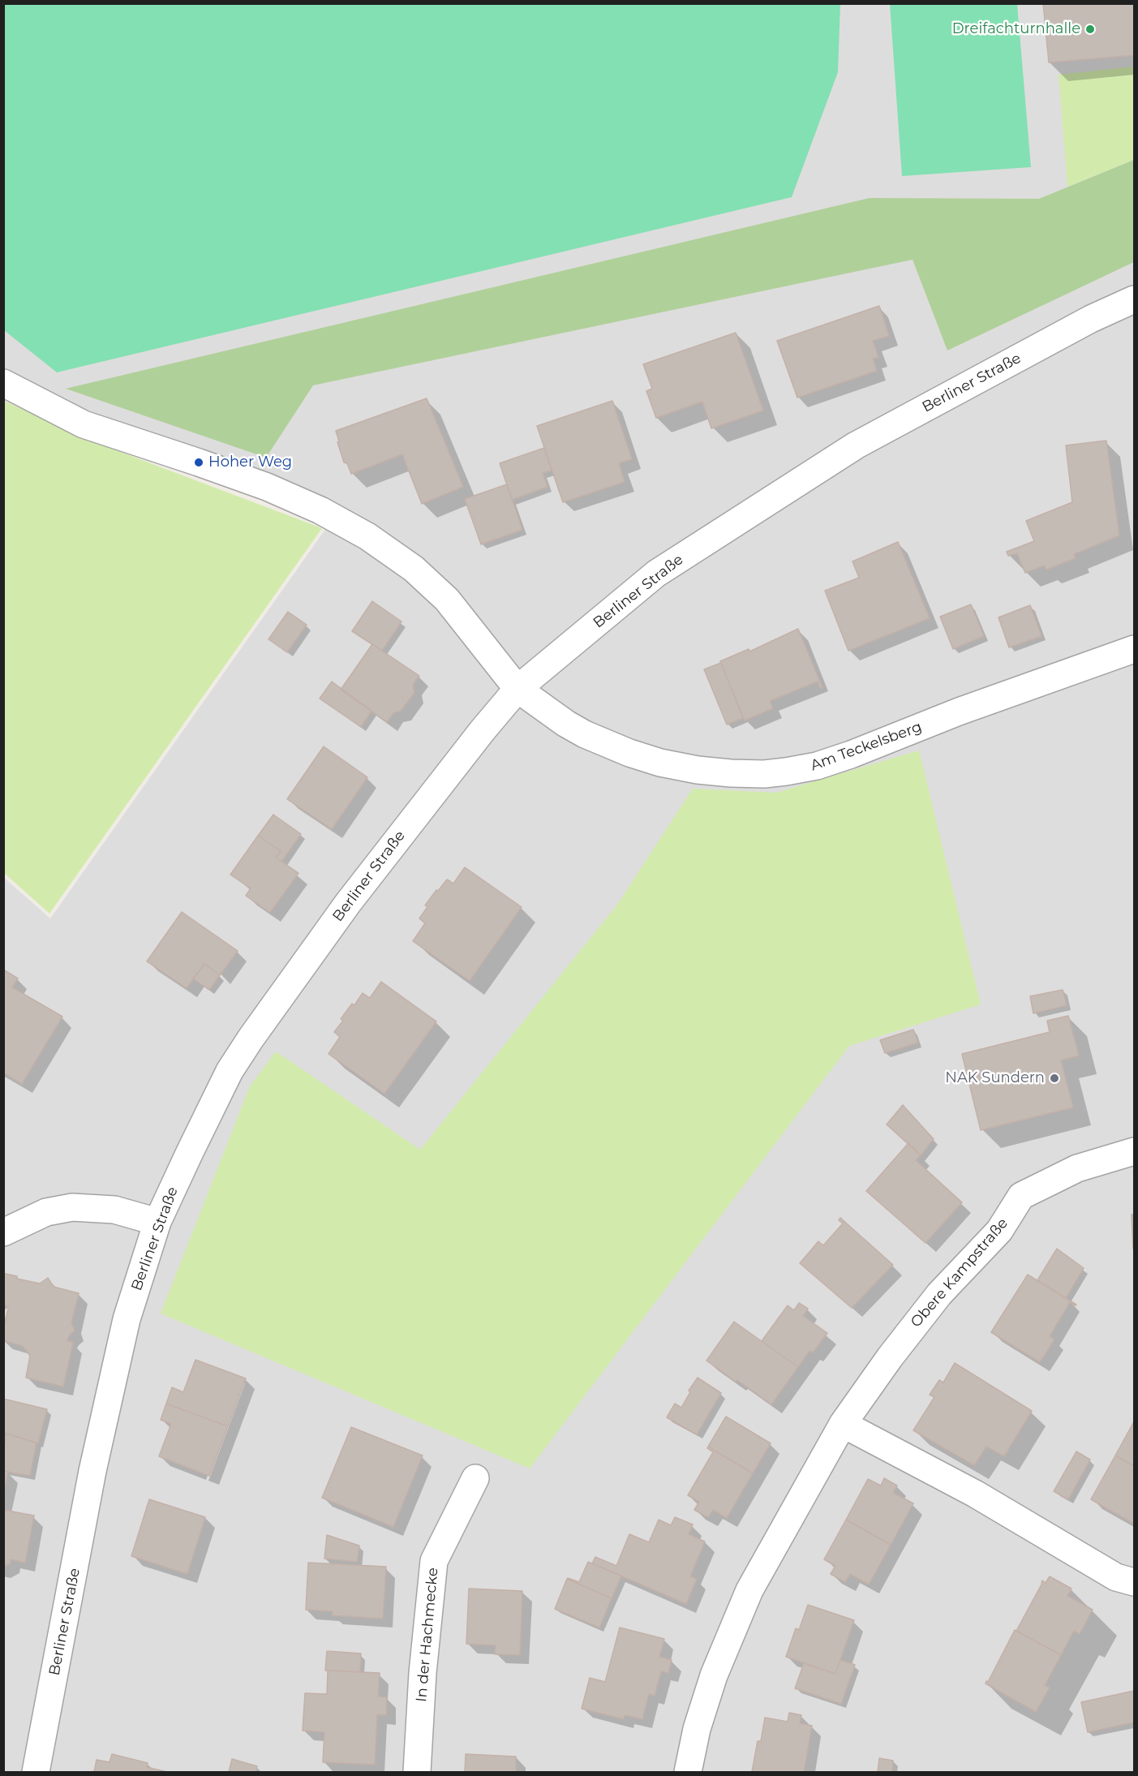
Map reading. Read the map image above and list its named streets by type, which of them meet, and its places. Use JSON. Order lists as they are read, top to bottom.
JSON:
{
  "streets": {
    "street": [
      "Berliner Straße",
      "Am Teckelsberg",
      "Obere Kampstraße",
      "In der Hachmecke"
    ]
  },
  "crossings": [
    ["Berliner Straße", "Am Teckelsberg"]
  ],
  "places": ["Dreifachturnhalle", "Hoher Weg", "NAK Sundern"]
}
